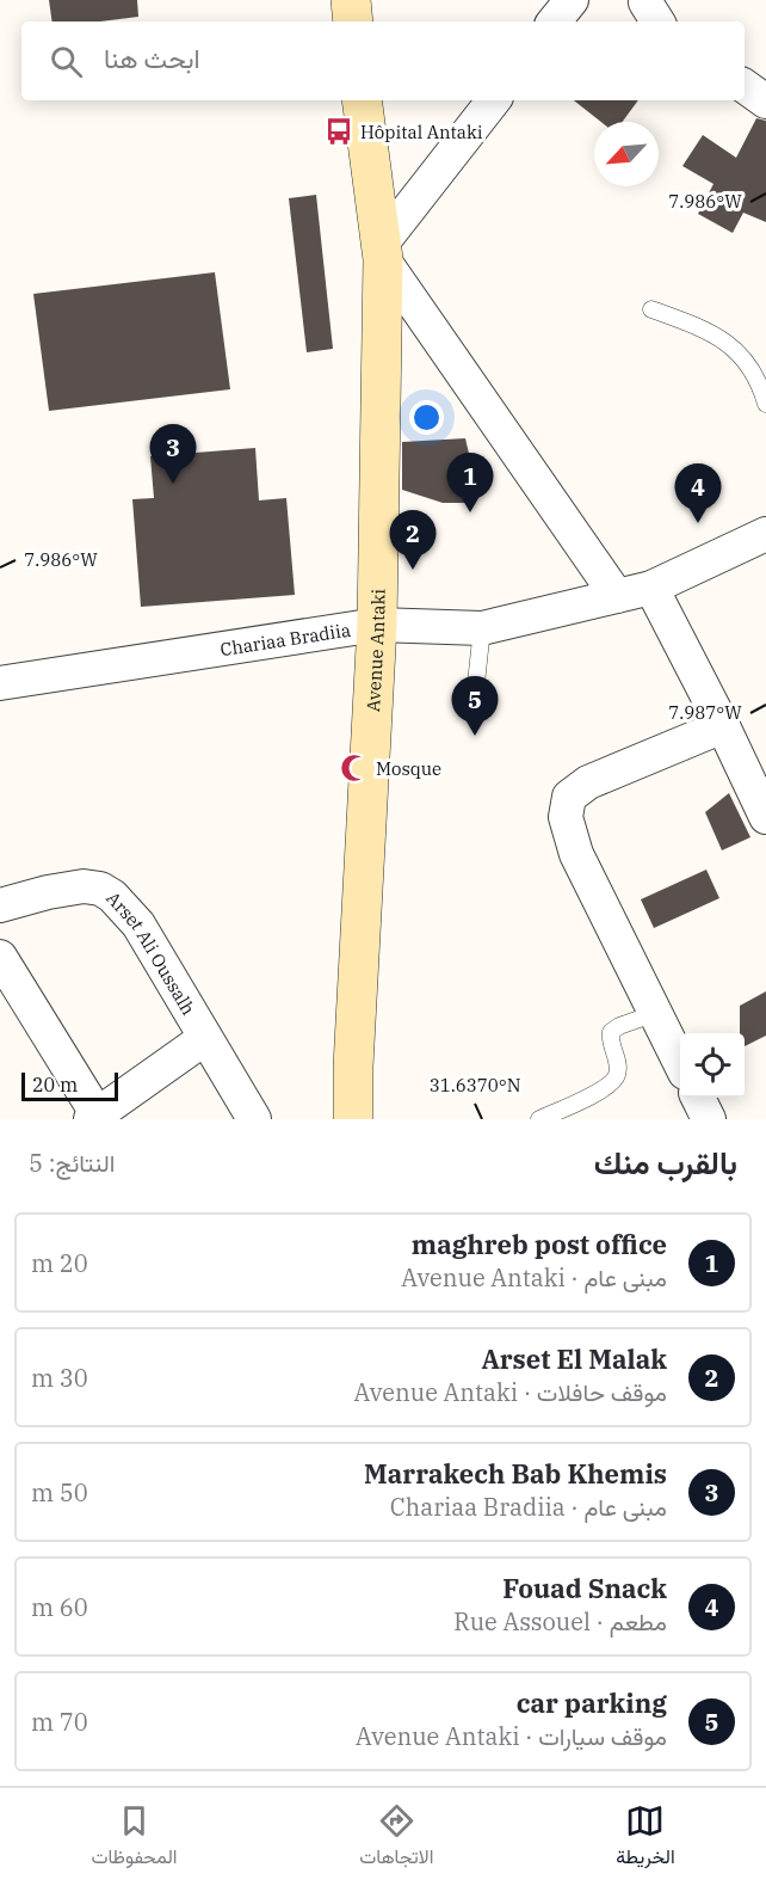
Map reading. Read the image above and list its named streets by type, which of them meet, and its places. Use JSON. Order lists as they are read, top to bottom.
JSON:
{
  "streets": {
    "street": ["Chariaa Bradiia", "Avenue Antaki", "Arset Ali Oussalh"]
  },
  "crossings": [
    ["Chariaa Bradiia", "Avenue Antaki"]
  ],
  "places": {
    "bus stop": ["Hôpital Antaki"],
    "mosque": ["Mosque"]
  },
  "scale_bar": "20 m",
  "north": "bottom left",
  "page": {
    "search": "ابحث هنا",
    "pins": [
      "3",
      "1",
      "4",
      "2",
      "5"
    ],
    "scale": "20 m",
    "heading": ["بالقرب منك", "النتائج: 5"],
    "list": [
      {
        "mark": "1",
        "name": "maghreb post office",
        "note": "مبنى عام · Avenue Antaki",
        "value": "20 m"
      },
      {
        "mark": "2",
        "name": "Arset El Malak",
        "note": "موقف حافلات · Avenue Antaki",
        "value": "30 m"
      },
      {
        "mark": "3",
        "name": "Marrakech Bab Khemis",
        "note": "مبنى عام · Chariaa Bradiia",
        "value": "50 m"
      },
      {
        "mark": "4",
        "name": "Fouad Snack",
        "note": "مطعم · Rue Assouel",
        "value": "60 m"
      },
      {
        "mark": "5",
        "name": "car parking",
        "note": "موقف سيارات · Avenue Antaki",
        "value": "70 m"
      }
    ],
    "nav": ["الخريطة", "الاتجاهات", "المحفوظات"]
  },
  "coordinates": ["7.986°W", "7.987°W", "31.6370°N"]
}
